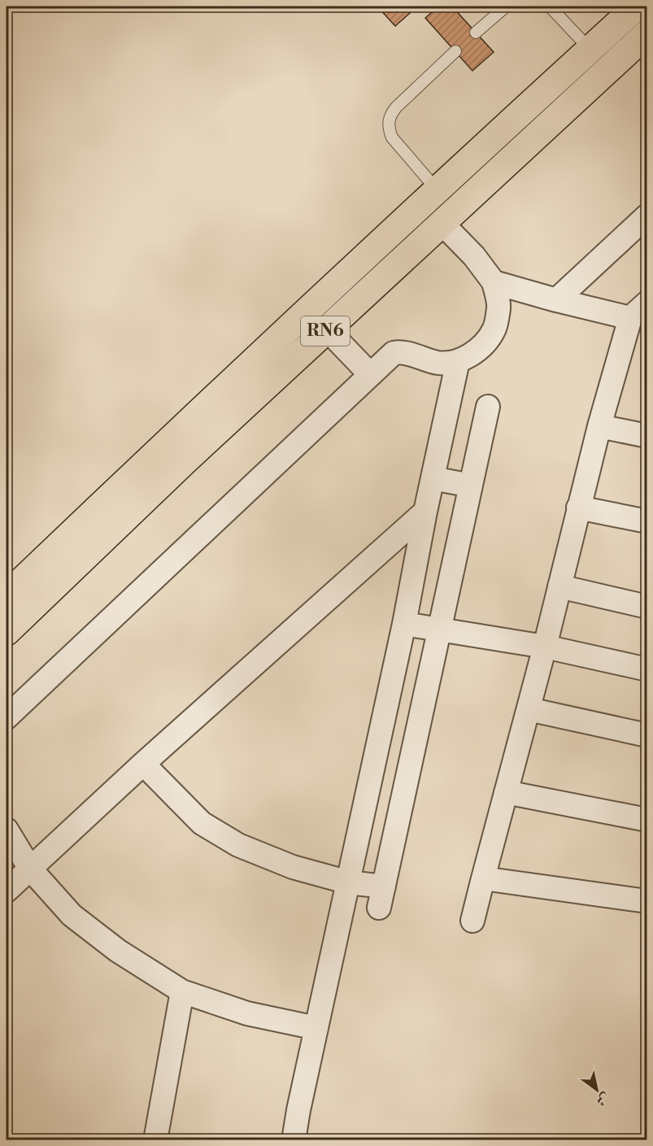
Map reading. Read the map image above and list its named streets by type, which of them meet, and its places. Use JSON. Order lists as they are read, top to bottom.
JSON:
{
  "streets": {
    "main road": ["RN6"]
  },
  "north": "bottom right"
}
